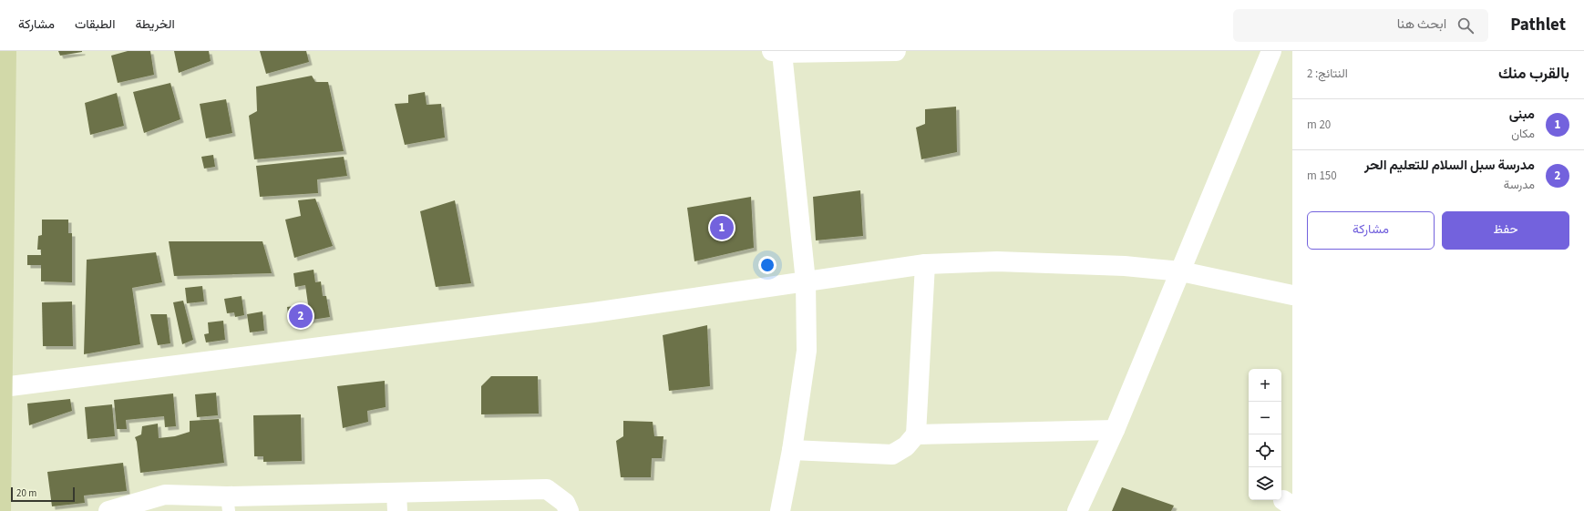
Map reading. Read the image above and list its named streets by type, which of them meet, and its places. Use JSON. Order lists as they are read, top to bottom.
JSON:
{
  "scale_bar": "20 m",
  "page": {
    "header": "Pathlet",
    "search": "ابحث هنا",
    "nav": ["الخريطة", "الطبقات", "مشاركة"],
    "heading": ["بالقرب منك", "النتائج: 2"],
    "list": [
      {
        "mark": "1",
        "name": "مبنى",
        "note": "مكان",
        "value": "20 m"
      },
      {
        "mark": "2",
        "name": "مدرسة سبل السلام للتعليم الحر",
        "note": "مدرسة",
        "value": "150 m"
      }
    ],
    "buttons": ["حفظ", "مشاركة"],
    "pins": ["1", "2"],
    "map_buttons": ["+", "−"],
    "scale": "20 m"
  }
}
